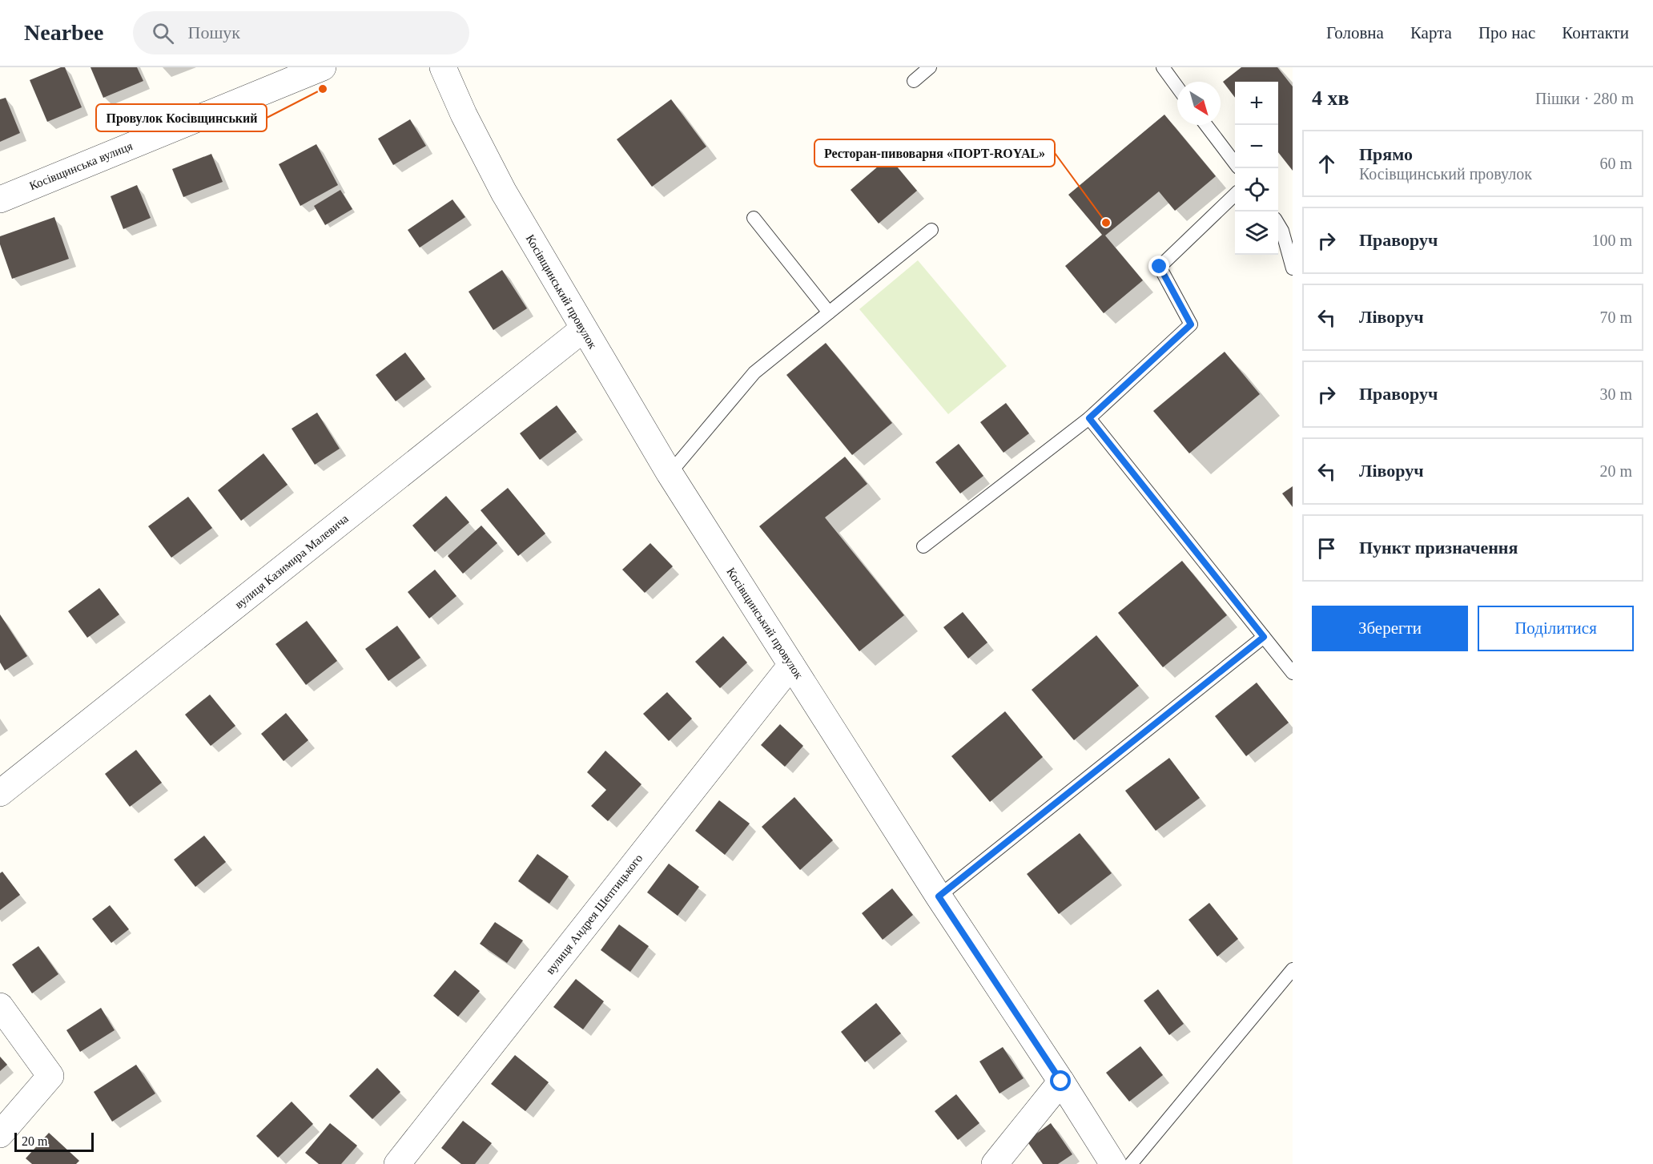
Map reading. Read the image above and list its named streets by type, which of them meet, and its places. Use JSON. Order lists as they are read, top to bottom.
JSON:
{
  "streets": {
    "street": [
      "Косівщинська вулиця",
      "Косівщинський провулок",
      "вулиця Казимира Малевича",
      "вулиця Андрея Шептицького"
    ]
  },
  "crossings": [
    ["Косівщинський провулок", "вулиця Казимира Малевича"],
    ["Косівщинський провулок", "вулиця Андрея Шептицького"]
  ],
  "places": ["Провулок Косівщинський", "Ресторан-пивоварня «ПОРТ-ROYAL»"],
  "scale_bar": "20 m",
  "north": "bottom right",
  "page": {
    "header": "Nearbee",
    "search": "Пошук",
    "nav": [
      "Головна",
      "Карта",
      "Про нас",
      "Контакти"
    ],
    "heading": ["4 хв", "Пішки · 280 m"],
    "map_buttons": ["+", "−"],
    "list": [
      ["Прямо", "Косівщинський провулок", "60 m"],
      ["Праворуч", "100 m"],
      ["Ліворуч", "70 m"],
      ["Праворуч", "30 m"],
      ["Ліворуч", "20 m"],
      "Пункт призначення"
    ],
    "buttons": ["Зберегти", "Поділитися"],
    "scale": "20 m"
  }
}
